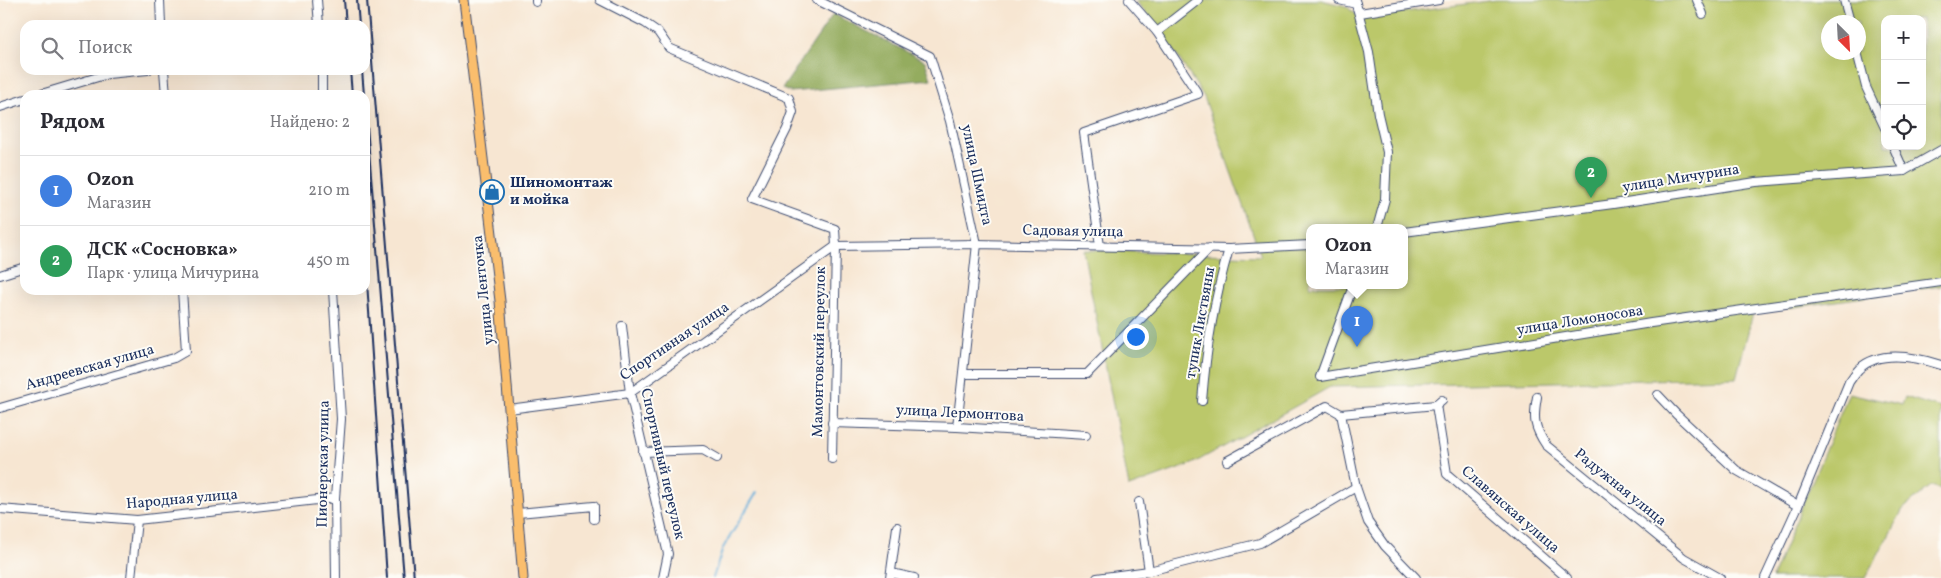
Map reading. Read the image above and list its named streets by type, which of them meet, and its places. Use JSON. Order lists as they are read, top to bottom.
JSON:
{
  "streets": {
    "main road": ["улица Ленточка"],
    "street": [
      "улица Шмидта",
      "улица Мичурина",
      "Садовая улица",
      "улица Ломоносова",
      "тупик Листвяны",
      "Спортивная улица",
      "Мамонтовский переулок",
      "Андреевская улица",
      "улица Лермонтова",
      "Пионерская улица",
      "Спортивный переулок",
      "Радужная улица",
      "Народная улица",
      "Славянская улица"
    ]
  },
  "crossings": [
    ["улица Шмидта", "Садовая улица"],
    ["улица Шмидта", "улица Лермонтова"],
    ["Садовая улица", "тупик Листвяны"],
    ["Садовая улица", "Спортивная улица"],
    ["Садовая улица", "Мамонтовский переулок"],
    ["улица Ленточка", "Спортивная улица"],
    ["Спортивная улица", "Мамонтовский переулок"],
    ["Спортивная улица", "Спортивный переулок"],
    ["Мамонтовский переулок", "улица Лермонтова"],
    ["Пионерская улица", "Народная улица"]
  ],
  "places": {
    "shop": ["Шиномонтаж и мойка"]
  },
  "north": "bottom right",
  "page": {
    "map_buttons": ["+", "−"],
    "search": "Поиск",
    "heading": ["Рядом", "Найдено: 2"],
    "list": [
      {
        "mark": "1",
        "name": "Ozon",
        "note": "Магазин",
        "value": "210 m"
      },
      {
        "mark": "2",
        "name": "ДСК «Сосновка»",
        "note": "Парк · улица Мичурина",
        "value": "450 m"
      }
    ],
    "pins": ["2", "1"],
    "popup": ["Ozon", "Магазин"]
  }
}
